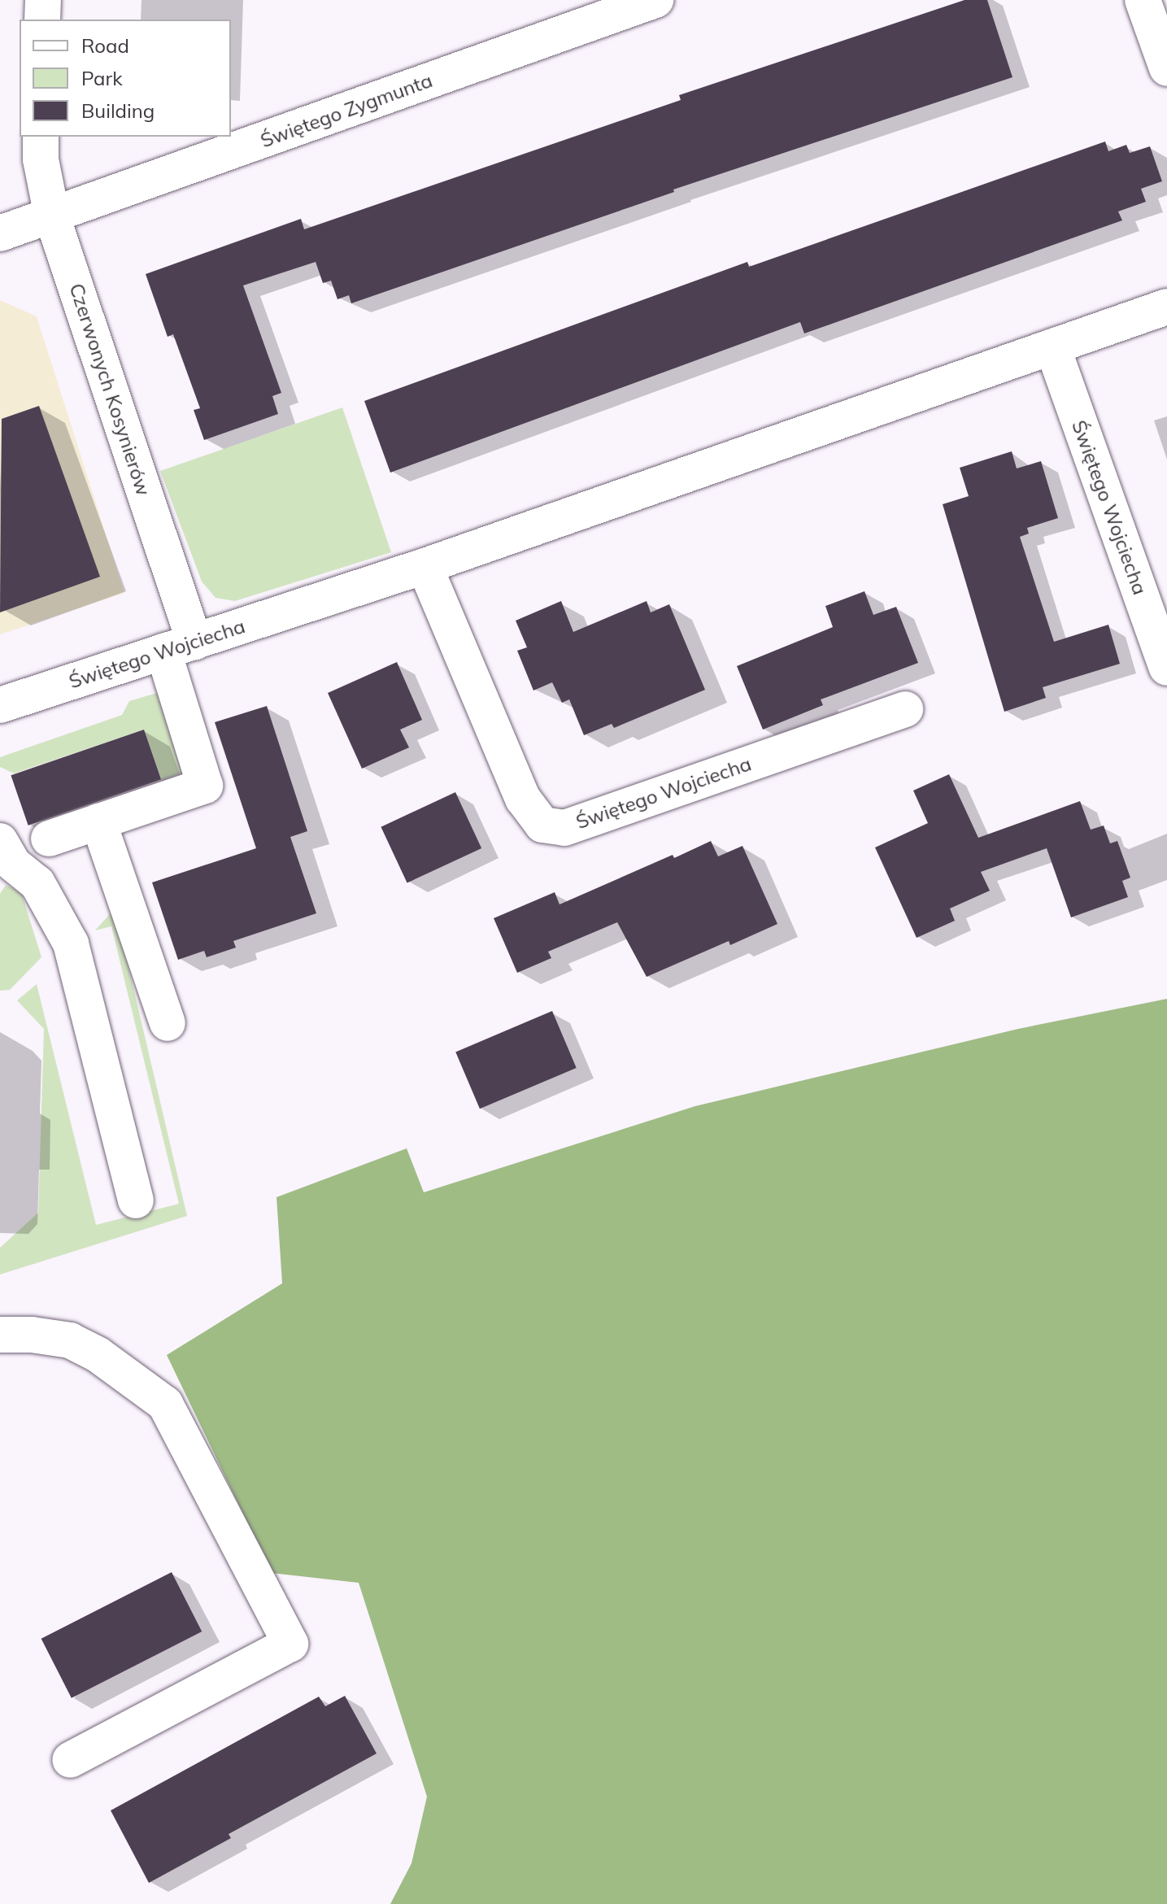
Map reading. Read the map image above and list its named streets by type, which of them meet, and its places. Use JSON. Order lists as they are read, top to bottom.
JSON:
{
  "streets": {
    "street": ["Świętego Zygmunta", "Czerwonych Kosynierów", "Świętego Wojciecha"]
  },
  "crossings": [
    ["Świętego Zygmunta", "Czerwonych Kosynierów"],
    ["Czerwonych Kosynierów", "Świętego Wojciecha"]
  ],
  "legend": ["Road", "Park", "Building"]
}
